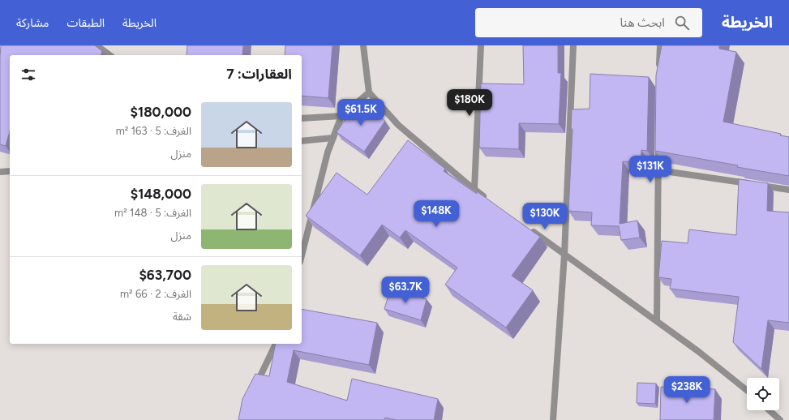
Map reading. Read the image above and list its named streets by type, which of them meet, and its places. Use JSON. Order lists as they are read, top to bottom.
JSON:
{
  "page": {
    "header": "الخريطة",
    "search": "ابحث هنا",
    "nav": ["الخريطة", "الطبقات", "مشاركة"],
    "heading": "العقارات: 7",
    "price": [
      "$180K",
      "$61.5K",
      "$131K",
      "$148K",
      "$130K",
      "$63.7K",
      "$238K"
    ],
    "list": [
      {
        "name": "$180,000",
        "note": "الغرف: 5 · 163 m² · منزل"
      },
      {
        "name": "$148,000",
        "note": "الغرف: 5 · 148 m² · منزل"
      },
      {
        "name": "$63,700",
        "note": "الغرف: 2 · 66 m² · شقة"
      }
    ]
  }
}
